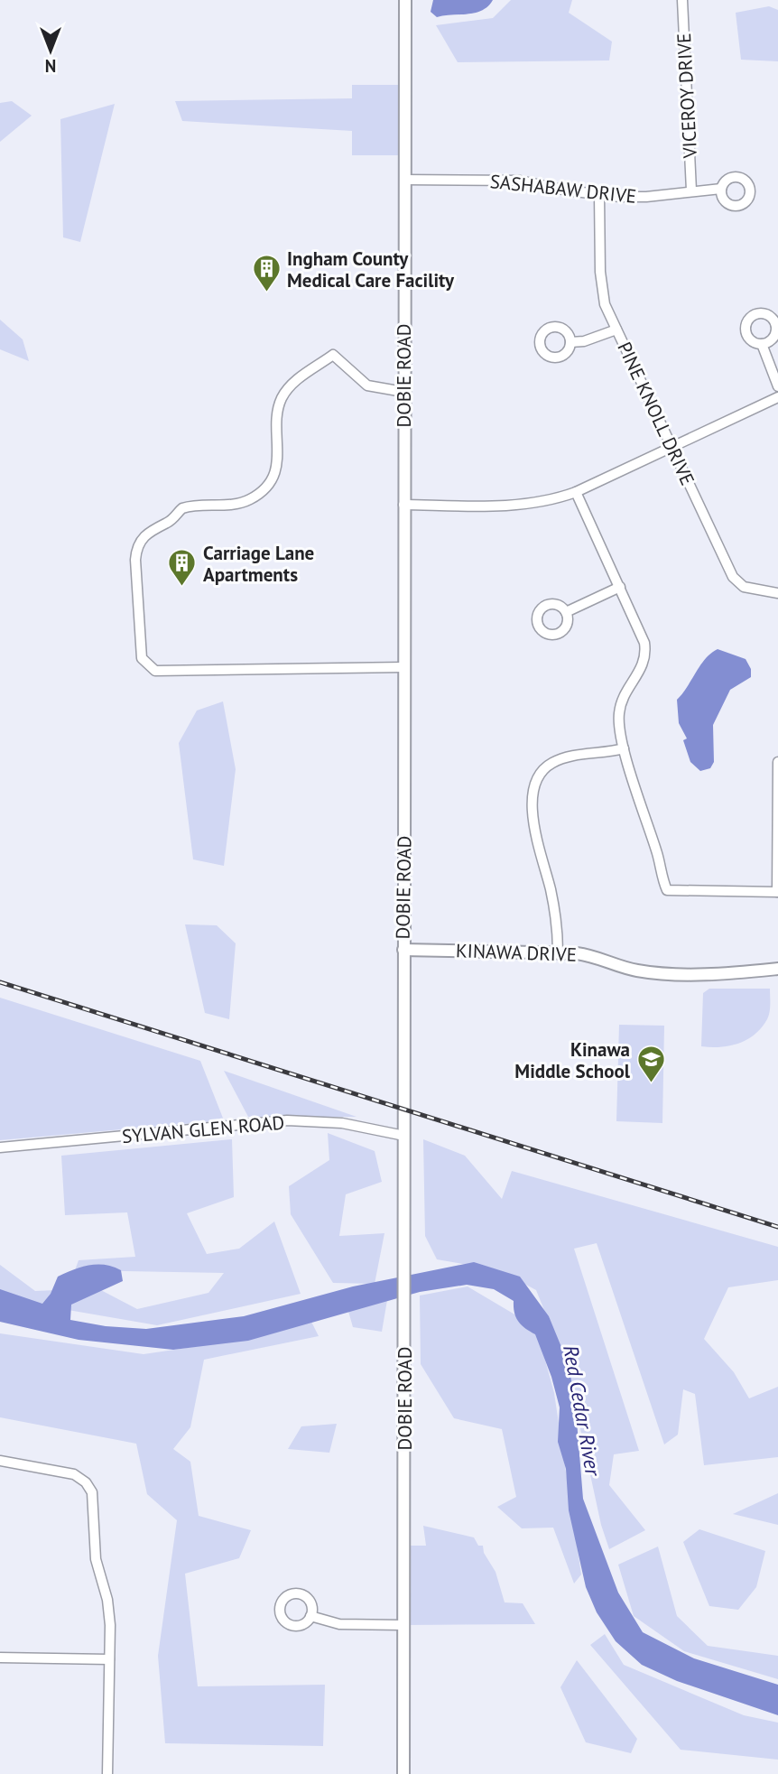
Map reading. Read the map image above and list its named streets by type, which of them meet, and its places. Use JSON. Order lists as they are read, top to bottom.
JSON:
{
  "streets": {
    "street": [
      "VICEROY DRIVE",
      "SASHABAW DRIVE",
      "DOBIE ROAD",
      "PINE KNOLL DRIVE",
      "KINAWA DRIVE",
      "SYLVAN GLEN ROAD"
    ]
  },
  "crossings": [
    ["VICEROY DRIVE", "SASHABAW DRIVE"],
    ["SASHABAW DRIVE", "DOBIE ROAD"],
    ["SASHABAW DRIVE", "PINE KNOLL DRIVE"],
    ["DOBIE ROAD", "KINAWA DRIVE"],
    ["DOBIE ROAD", "SYLVAN GLEN ROAD"]
  ],
  "water": ["Red Cedar River"],
  "places": {
    "building": ["Ingham County Medical Care Facility", "Carriage Lane Apartments"],
    "school or university": ["Kinawa Middle School"]
  },
  "north": "bottom"
}
